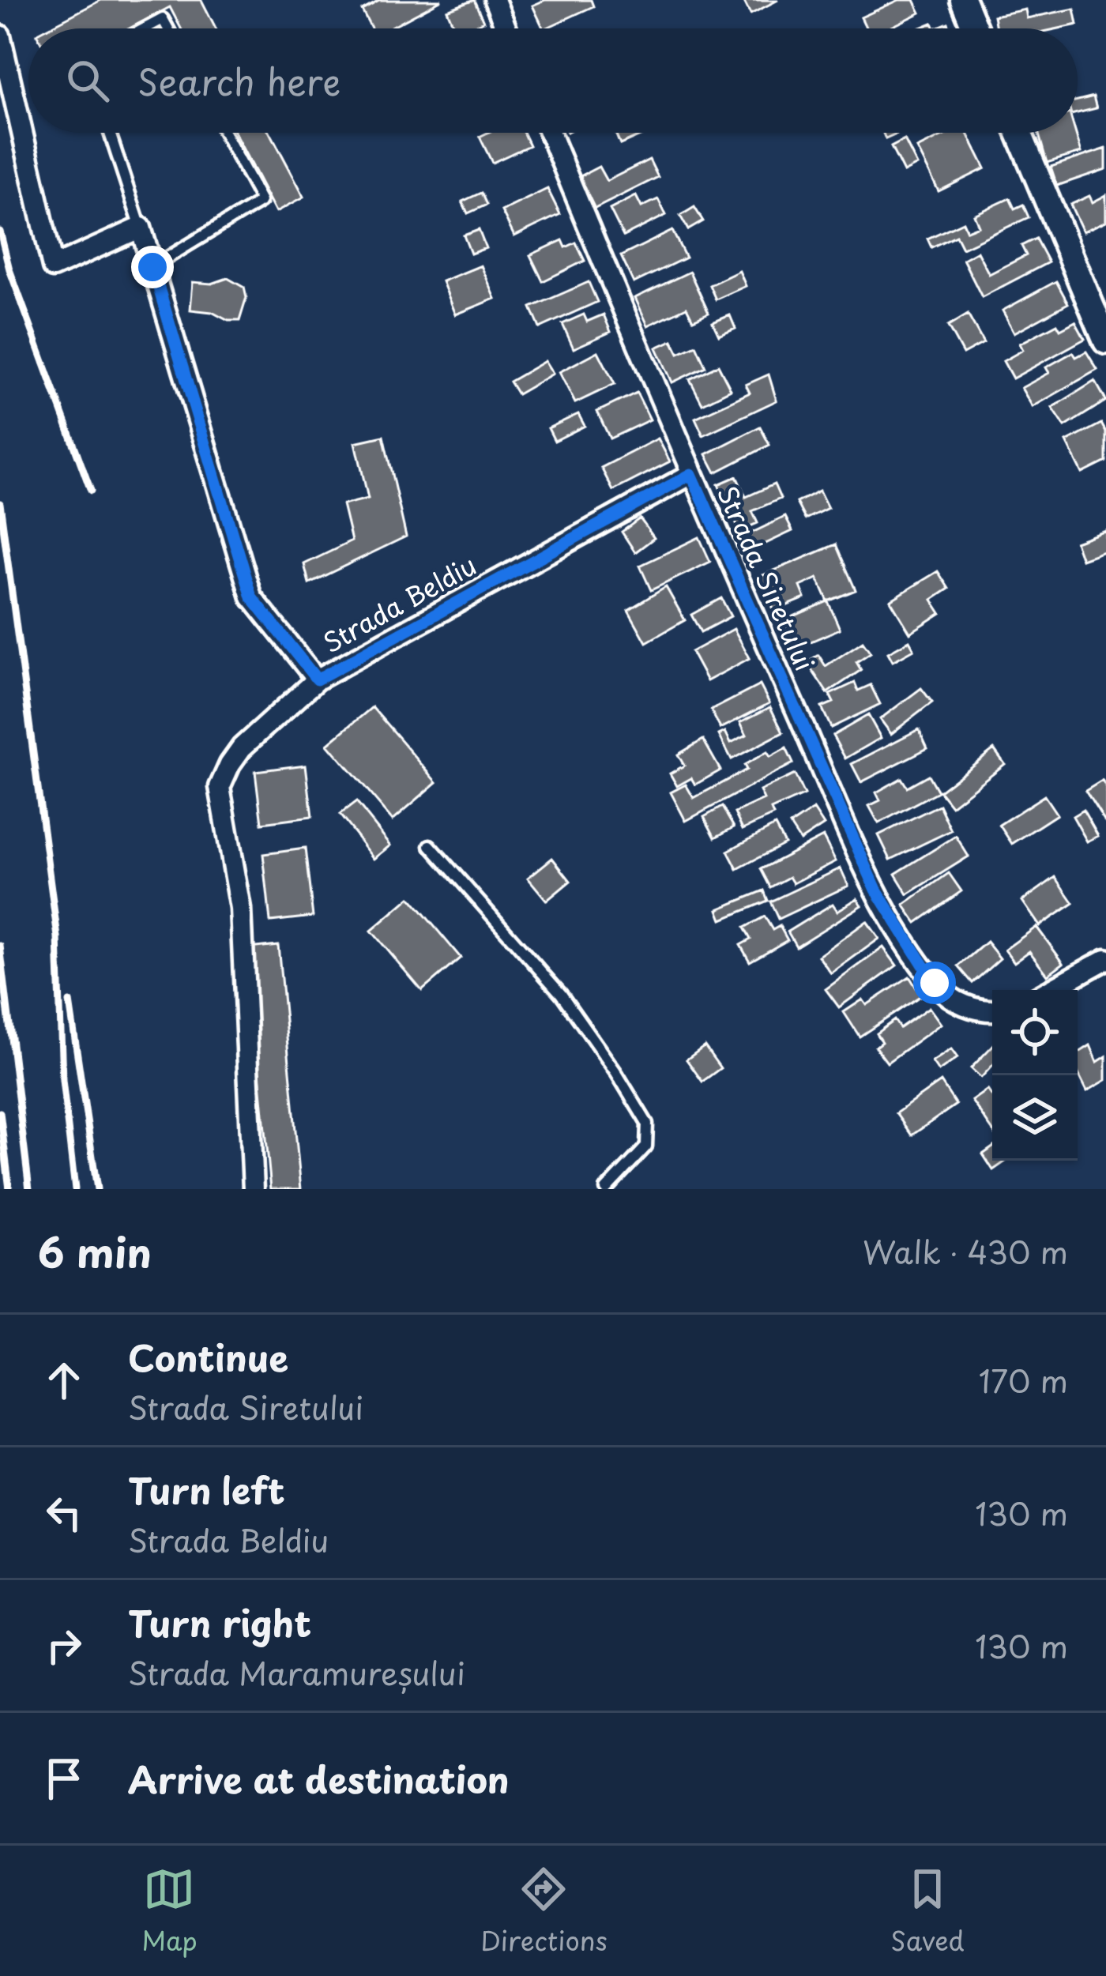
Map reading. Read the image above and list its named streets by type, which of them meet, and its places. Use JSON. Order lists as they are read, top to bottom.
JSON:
{
  "streets": {
    "street": ["Strada Siretului", "Strada Beldiu"]
  },
  "crossings": [
    ["Strada Siretului", "Strada Beldiu"]
  ],
  "page": {
    "search": "Search here",
    "heading": ["6 min", "Walk · 430 m"],
    "list": [
      ["Continue", "Strada Siretului", "170 m"],
      ["Turn left", "Strada Beldiu", "130 m"],
      ["Turn right", "Strada Maramureșului", "130 m"],
      "Arrive at destination"
    ],
    "nav": ["Map", "Directions", "Saved"]
  }
}
